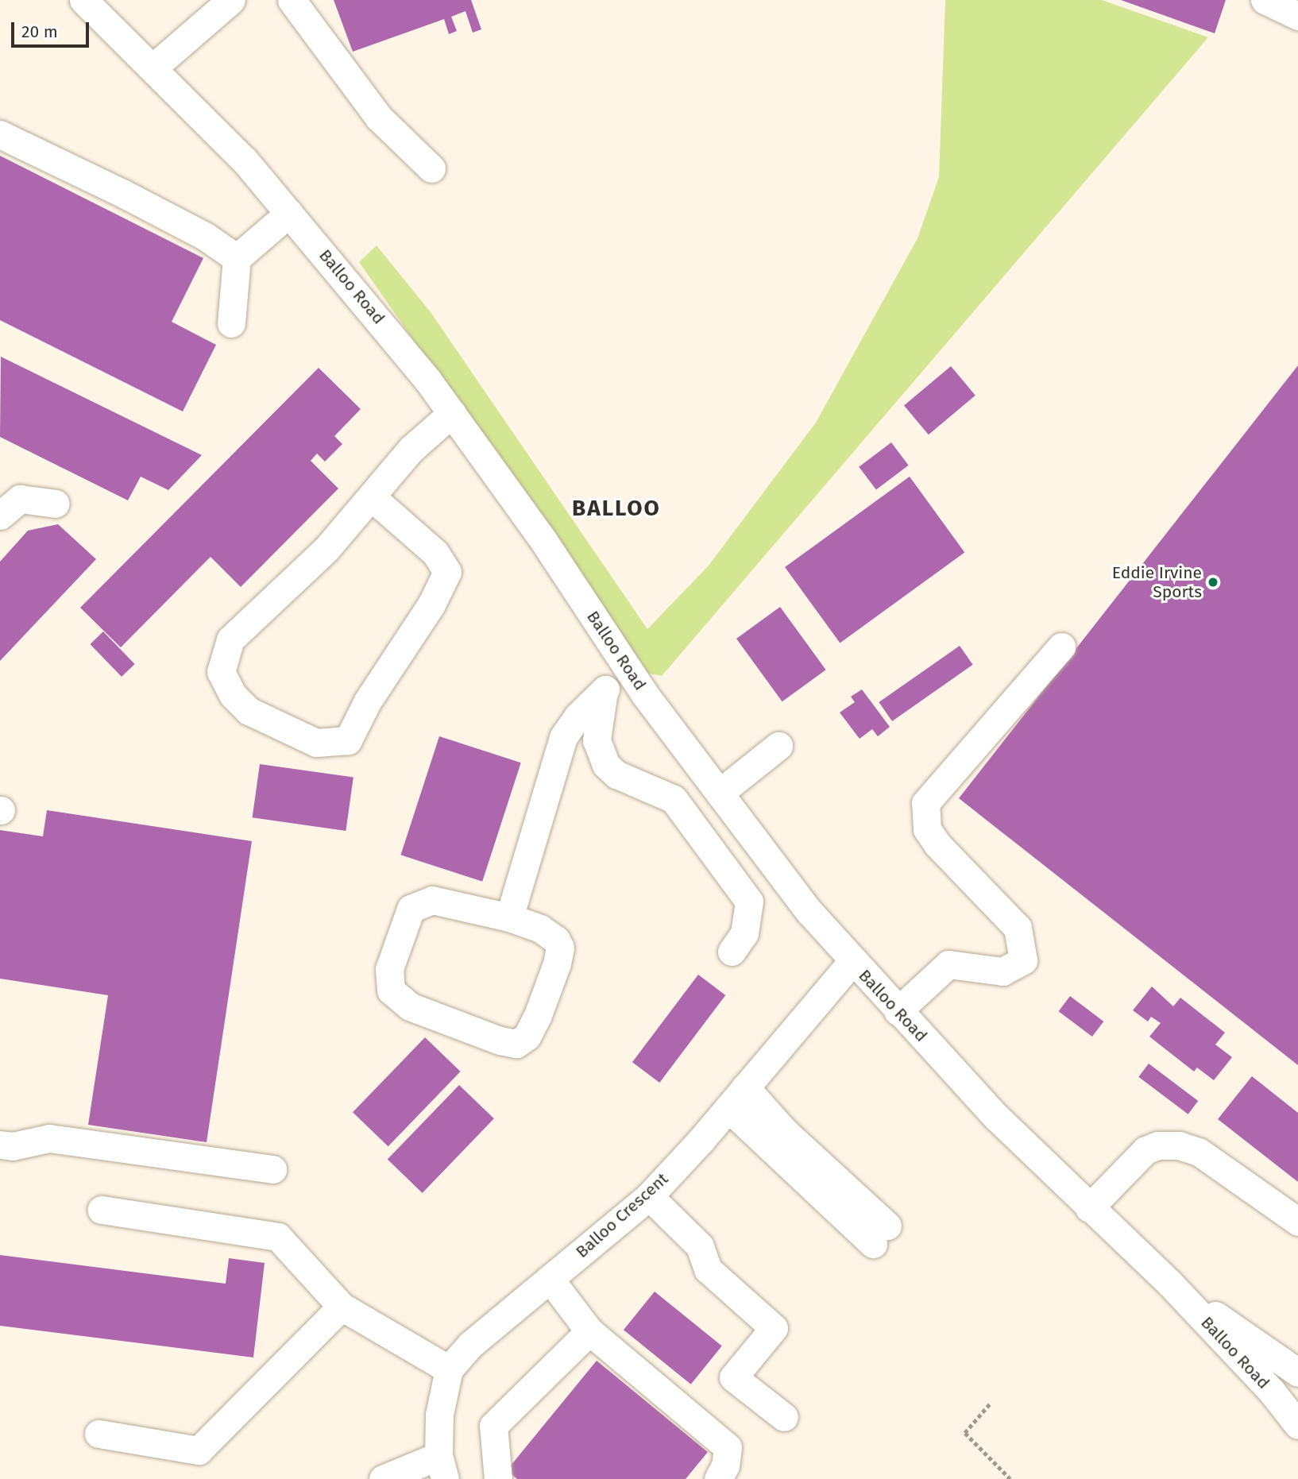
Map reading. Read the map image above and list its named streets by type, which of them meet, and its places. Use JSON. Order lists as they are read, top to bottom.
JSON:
{
  "streets": {
    "street": ["Balloo Road", "Balloo Crescent"]
  },
  "crossings": [
    ["Balloo Road", "Balloo Crescent"]
  ],
  "districts": ["BALLOO"],
  "places": ["Eddie Irvine Sports"],
  "scale_bar": "20 m"
}
